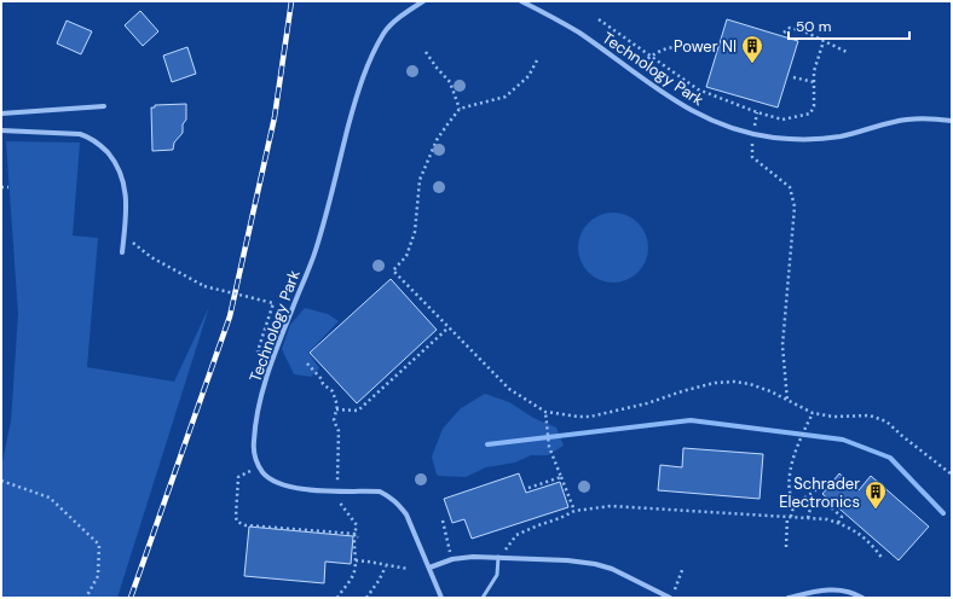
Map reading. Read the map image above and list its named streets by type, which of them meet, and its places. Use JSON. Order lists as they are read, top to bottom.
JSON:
{
  "streets": {
    "street": ["Technology Park"]
  },
  "places": {
    "building": ["Power NI", "Schrader Electronics"]
  },
  "scale_bar": "50 m"
}
